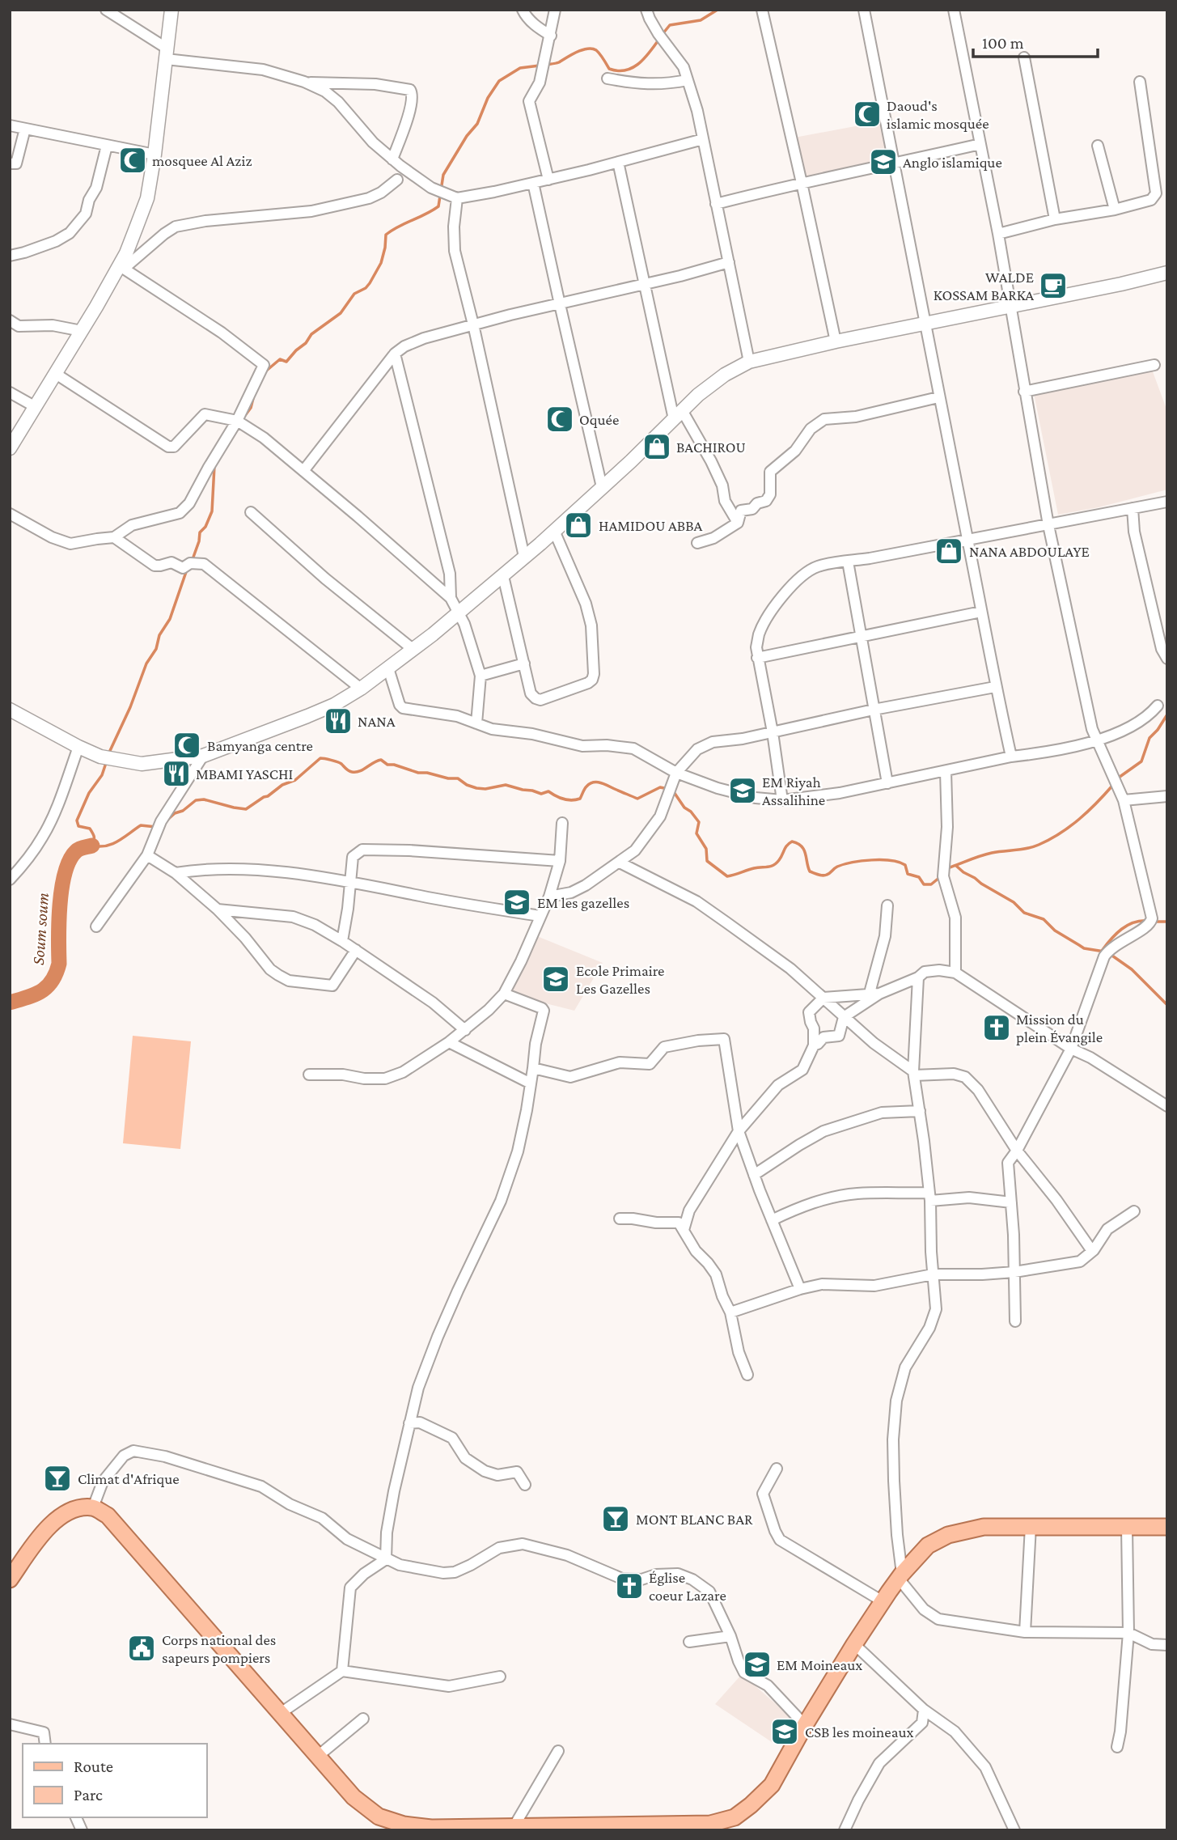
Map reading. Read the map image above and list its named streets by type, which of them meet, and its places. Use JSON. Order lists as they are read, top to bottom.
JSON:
{
  "water": ["Soum soum"],
  "places": {
    "mosque": [
      "Daoud's islamic mosquée",
      "mosquee Al Aziz",
      "Oquée",
      "Bamyanga centre"
    ],
    "school or university": [
      "Anglo islamique",
      "EM Riyah Assalihine",
      "EM les gazelles",
      "Ecole Primaire Les Gazelles",
      "EM Moineaux",
      "CSB les moineaux"
    ],
    "cafe": ["WALDE KOSSAM BARKA"],
    "shop": ["BACHIROU", "HAMIDOU ABBA", "NANA ABDOULAYE"],
    "restaurant": ["NANA", "MBAMI YASCHI"],
    "church": ["Mission du plein Évangile", "Église coeur Lazare"],
    "bar": ["Climat d'Afrique", "MONT BLANC BAR"],
    "public building": ["Corps national des sapeurs pompiers"]
  },
  "legend": ["Route", "Parc"],
  "scale_bar": "100 m"
}
